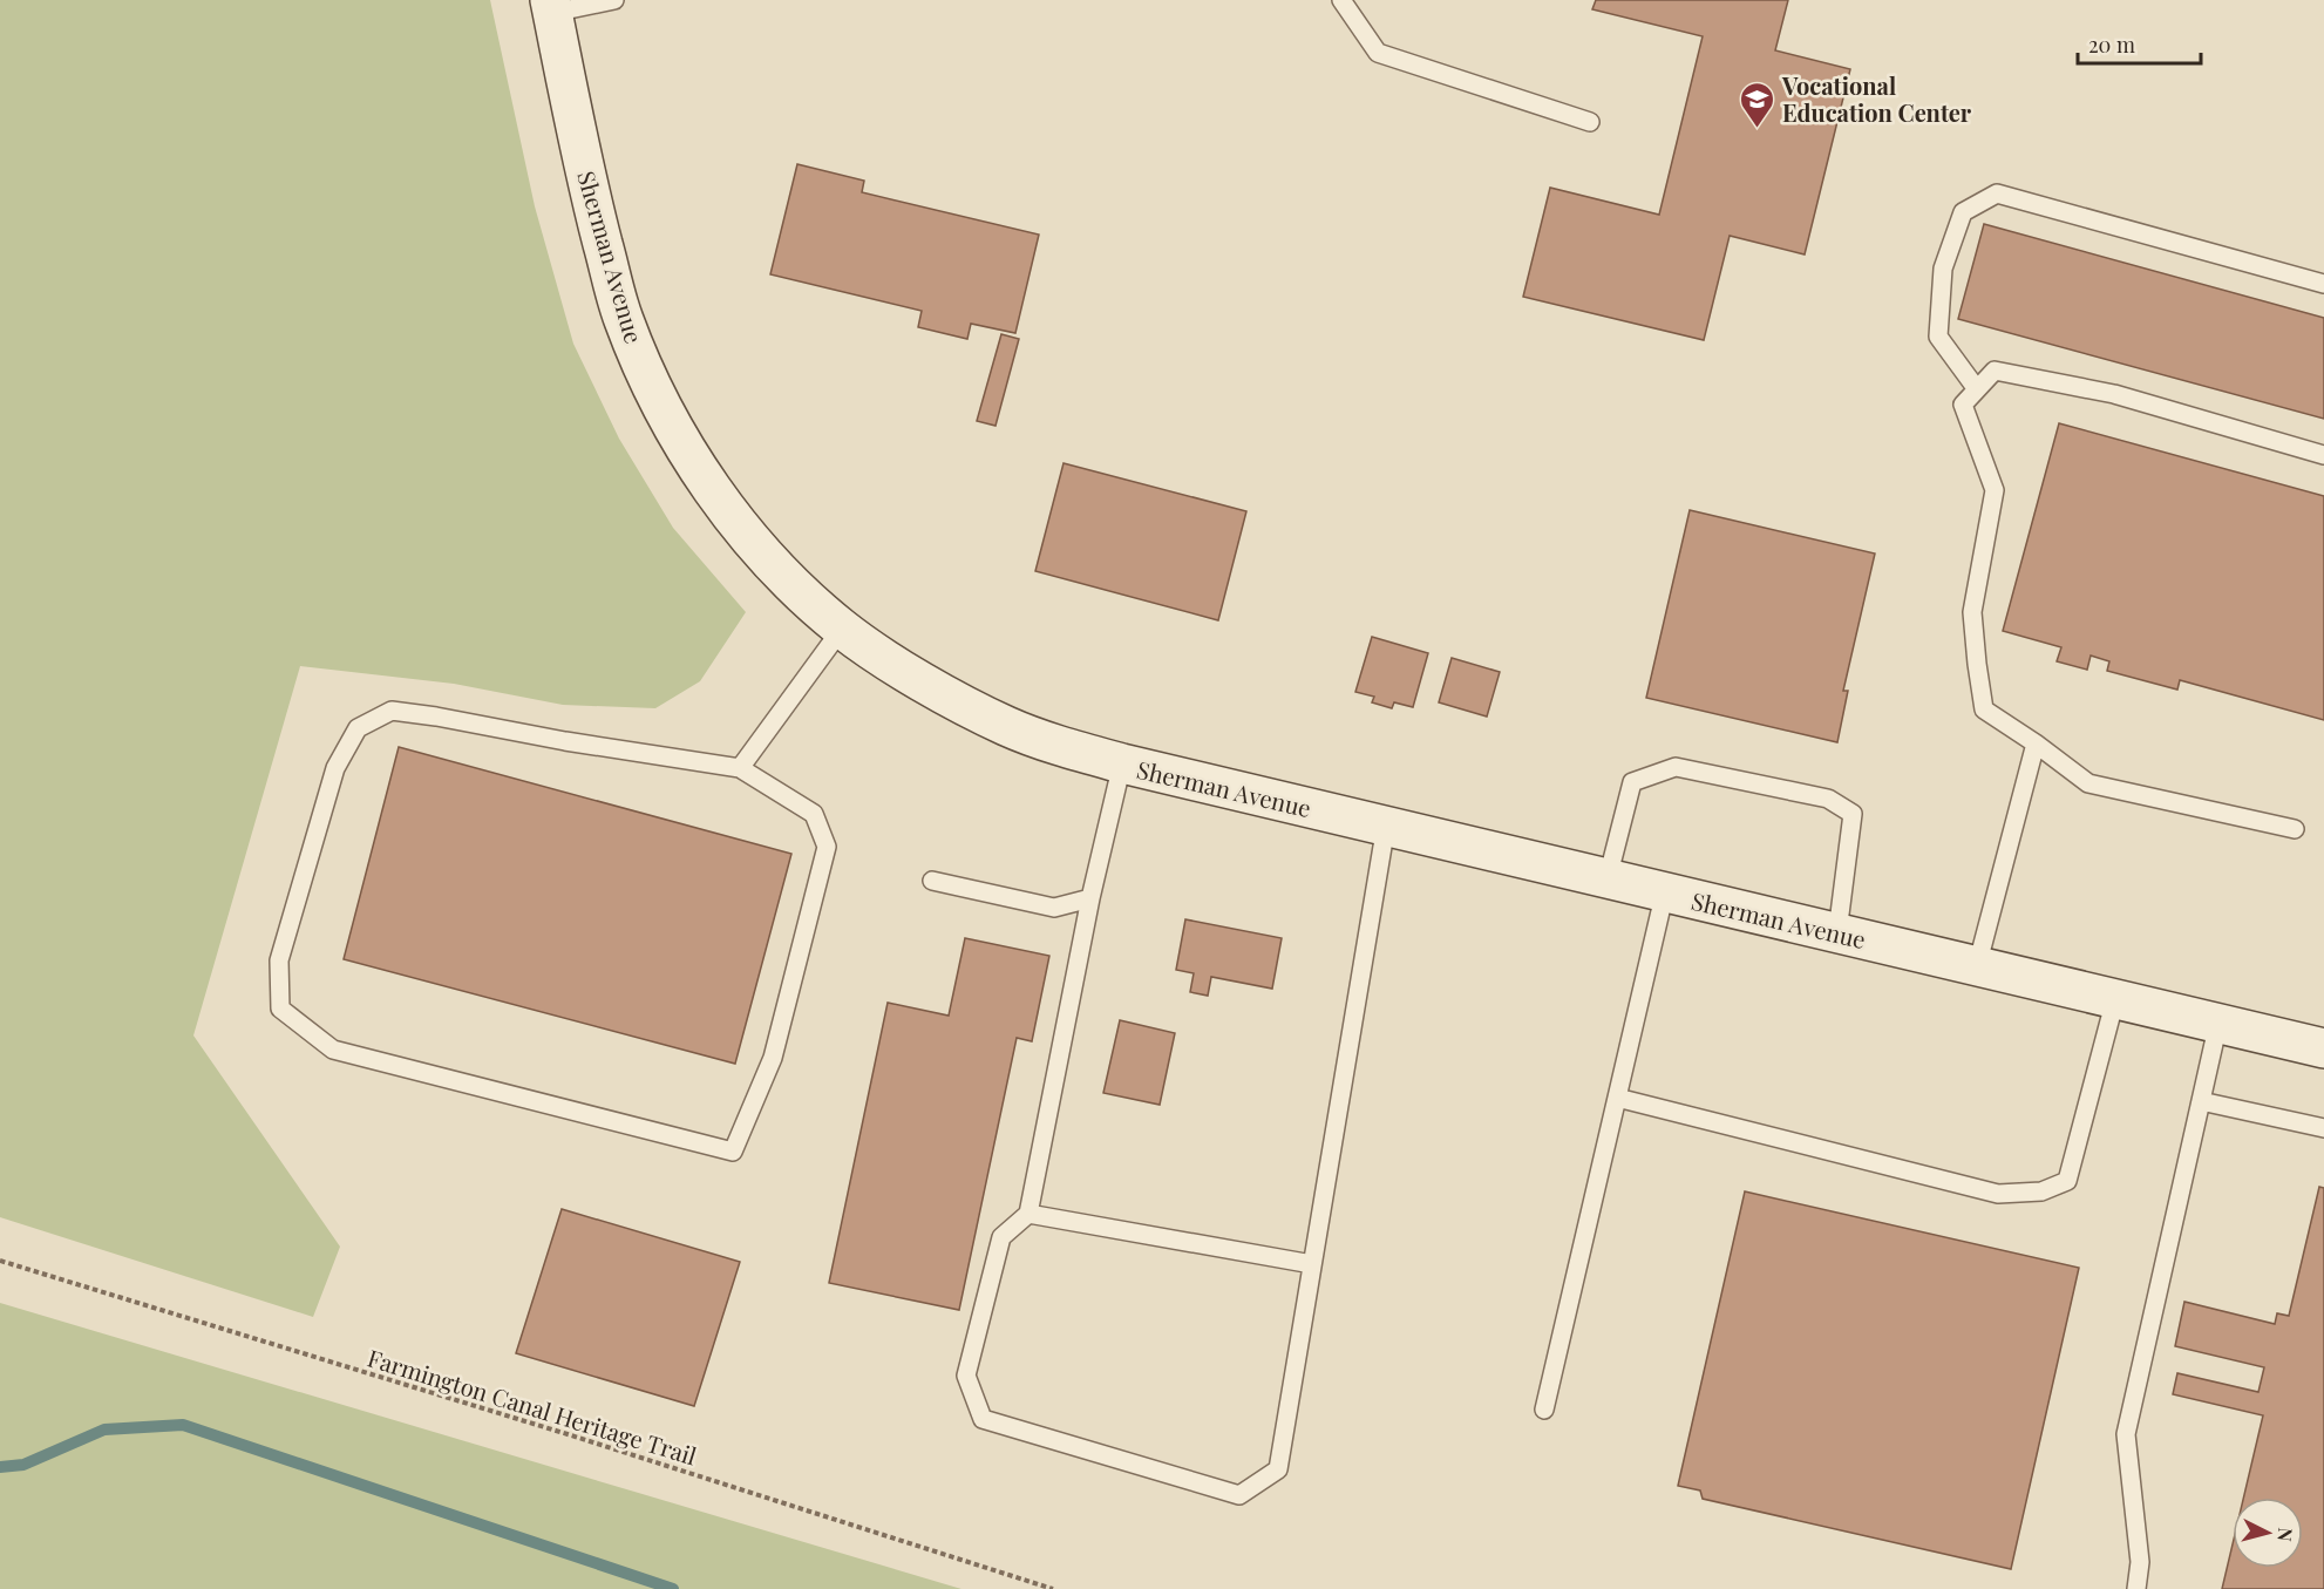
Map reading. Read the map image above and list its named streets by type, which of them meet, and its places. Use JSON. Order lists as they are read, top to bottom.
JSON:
{
  "streets": {
    "main road": ["Sherman Avenue"],
    "path": ["Farmington Canal Heritage Trail"]
  },
  "places": {
    "school or university": ["Vocational Education Center"]
  },
  "scale_bar": "20 m",
  "north": "right"
}
